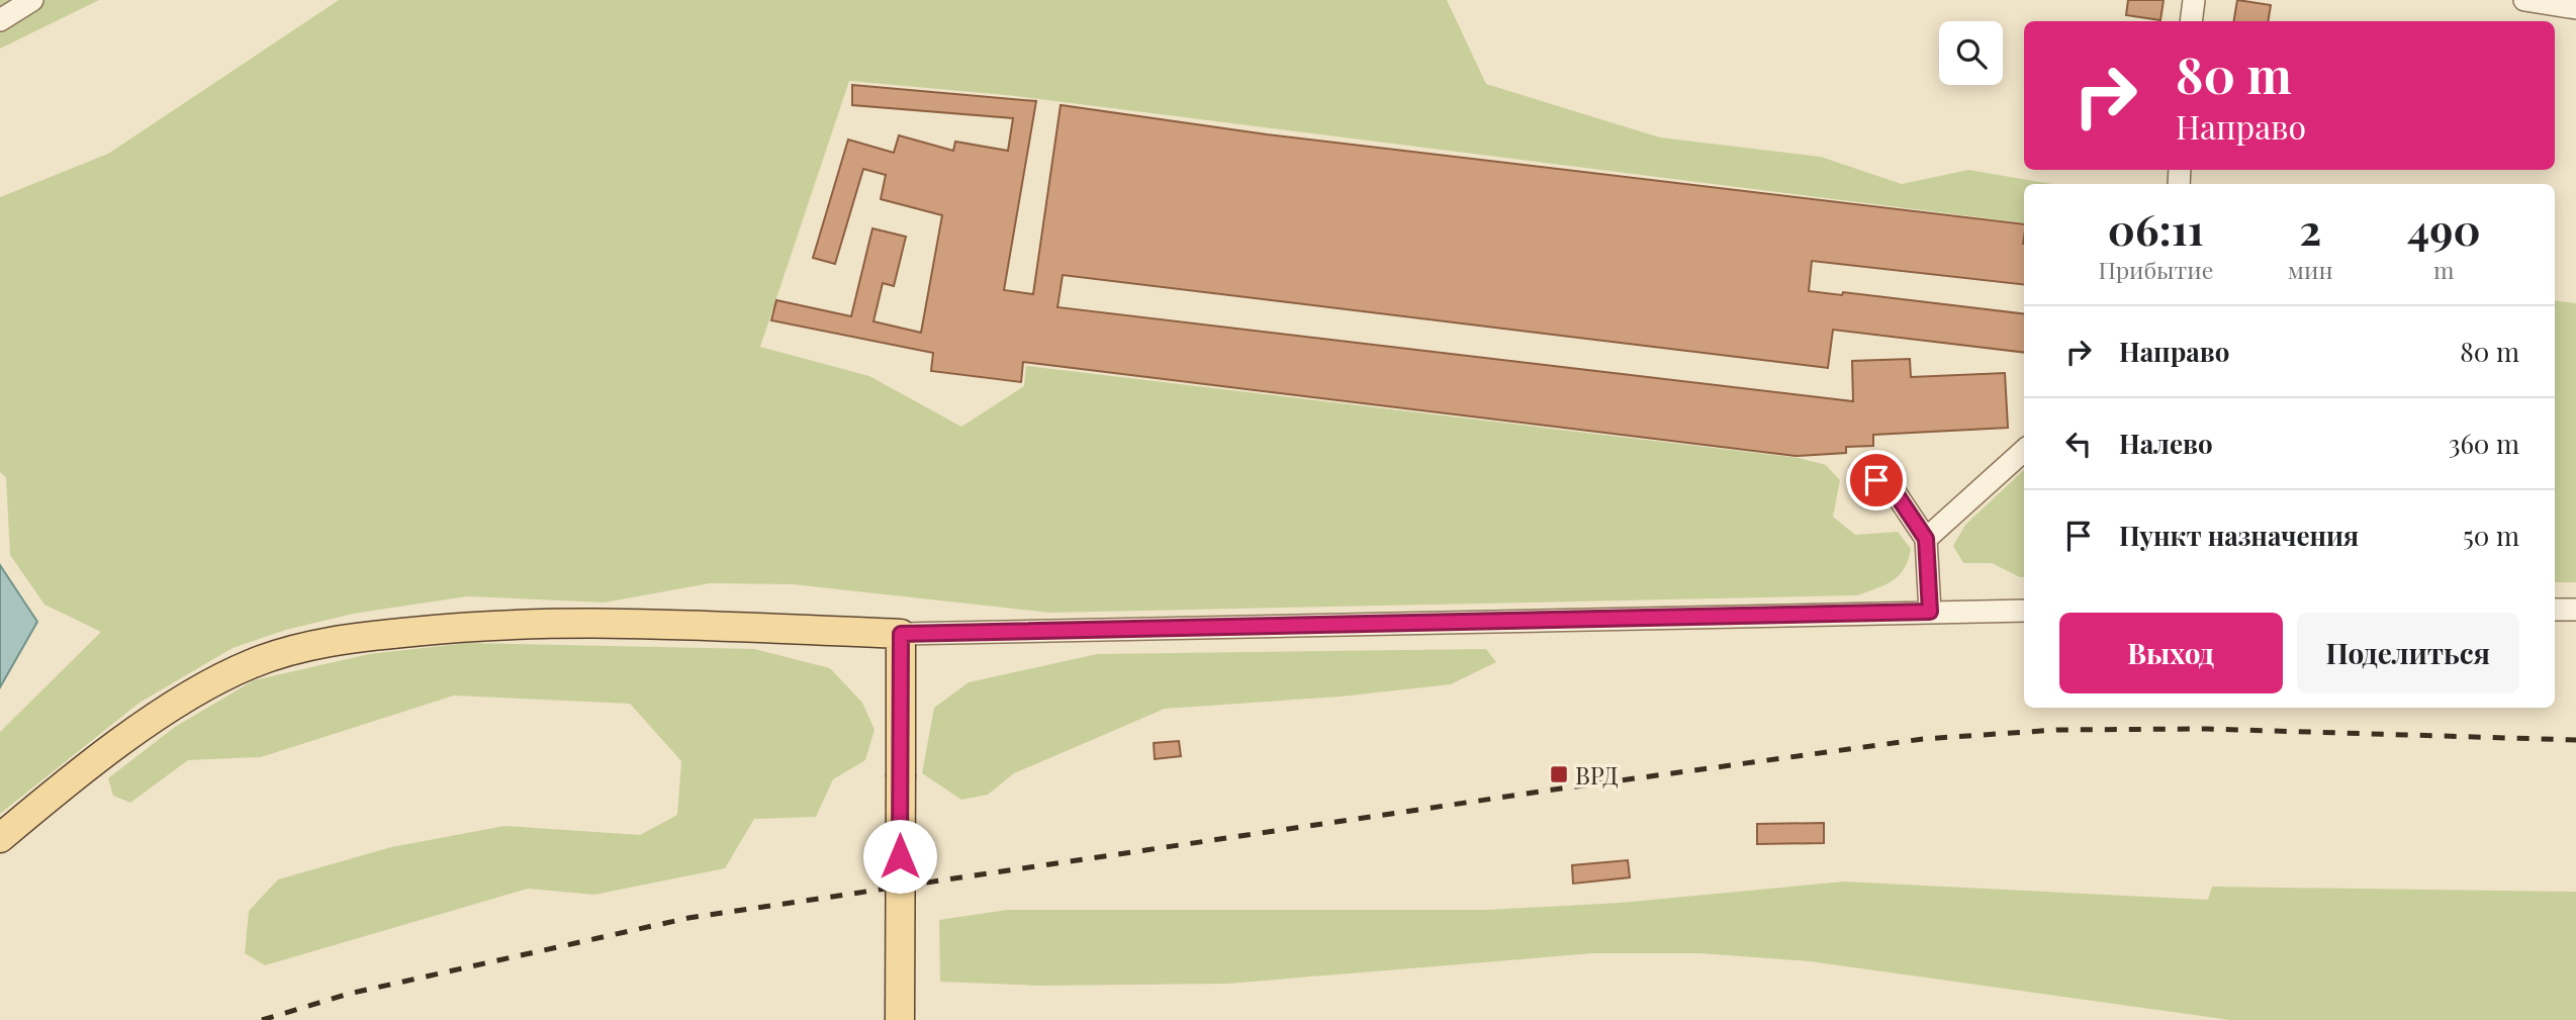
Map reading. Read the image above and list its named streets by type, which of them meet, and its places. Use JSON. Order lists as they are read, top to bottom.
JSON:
{
  "places": {
    "transit": ["ВРД"]
  },
  "page": {
    "turn": ["80 m", "Направо"],
    "eta": [
      "06:11",
      "Прибытие",
      "2",
      "мин",
      "490",
      "m"
    ],
    "list": [
      {
        "name": "Направо",
        "value": "80 m"
      },
      {
        "name": "Налево",
        "value": "360 m"
      },
      {
        "name": "Пункт назначения",
        "value": "50 m"
      }
    ],
    "buttons": ["Выход", "Поделиться"]
  }
}
